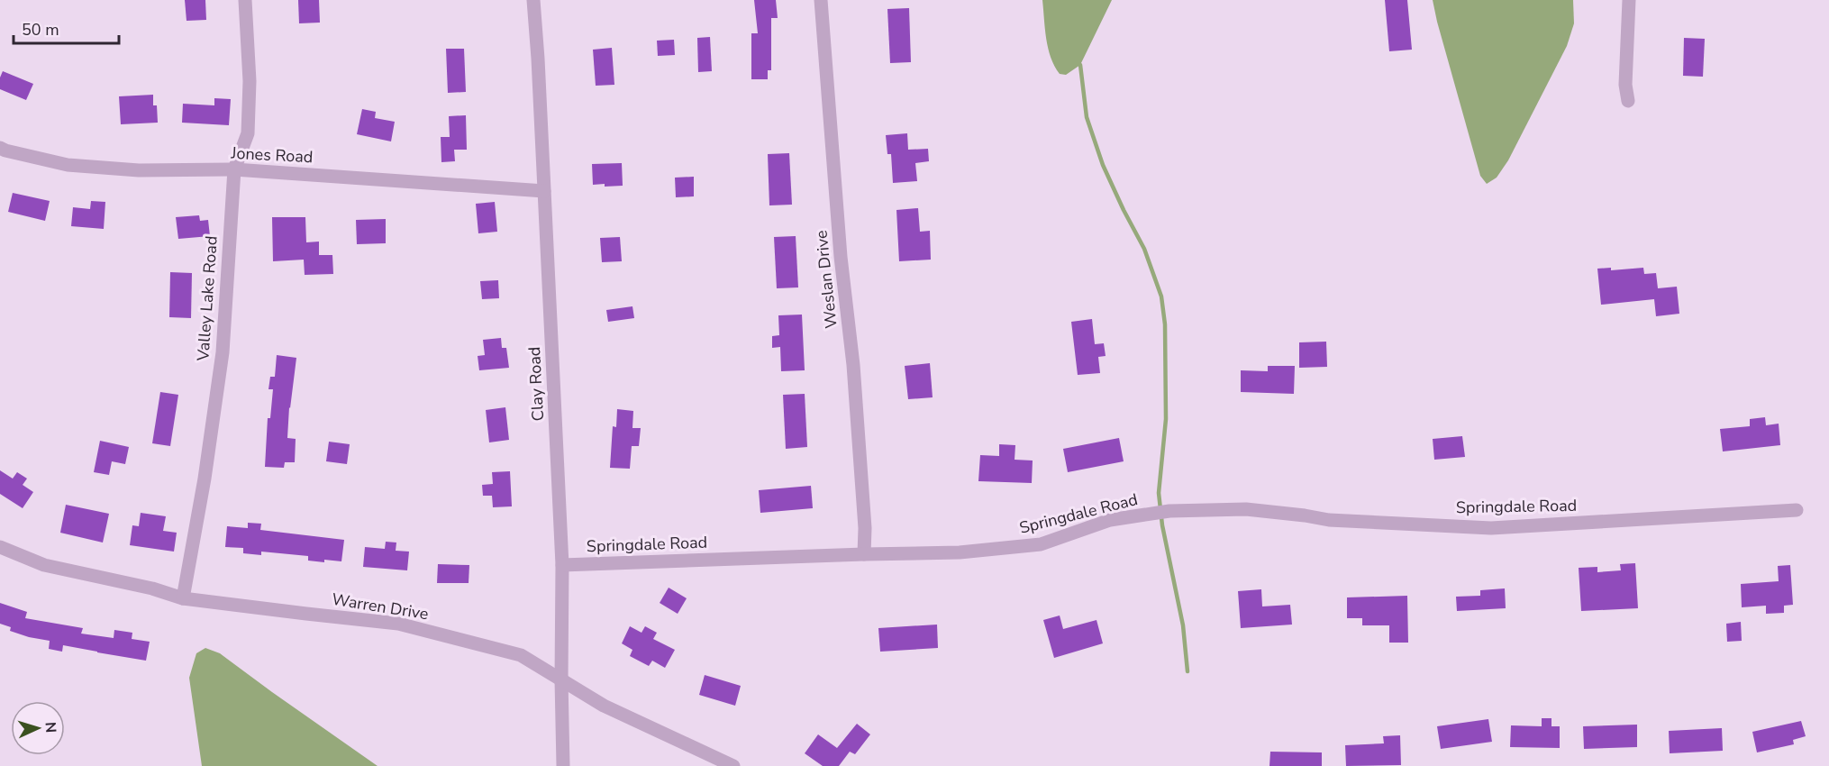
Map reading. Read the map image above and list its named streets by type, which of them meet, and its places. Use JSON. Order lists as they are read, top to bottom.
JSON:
{
  "streets": {
    "street": [
      "Jones Road",
      "Weslan Drive",
      "Valley Lake Road",
      "Clay Road",
      "Springdale Road",
      "Warren Drive"
    ]
  },
  "crossings": [
    ["Jones Road", "Valley Lake Road"],
    ["Jones Road", "Clay Road"],
    ["Weslan Drive", "Springdale Road"],
    ["Valley Lake Road", "Warren Drive"],
    ["Clay Road", "Springdale Road"],
    ["Clay Road", "Warren Drive"]
  ],
  "scale_bar": "50 m",
  "north": "right"
}
